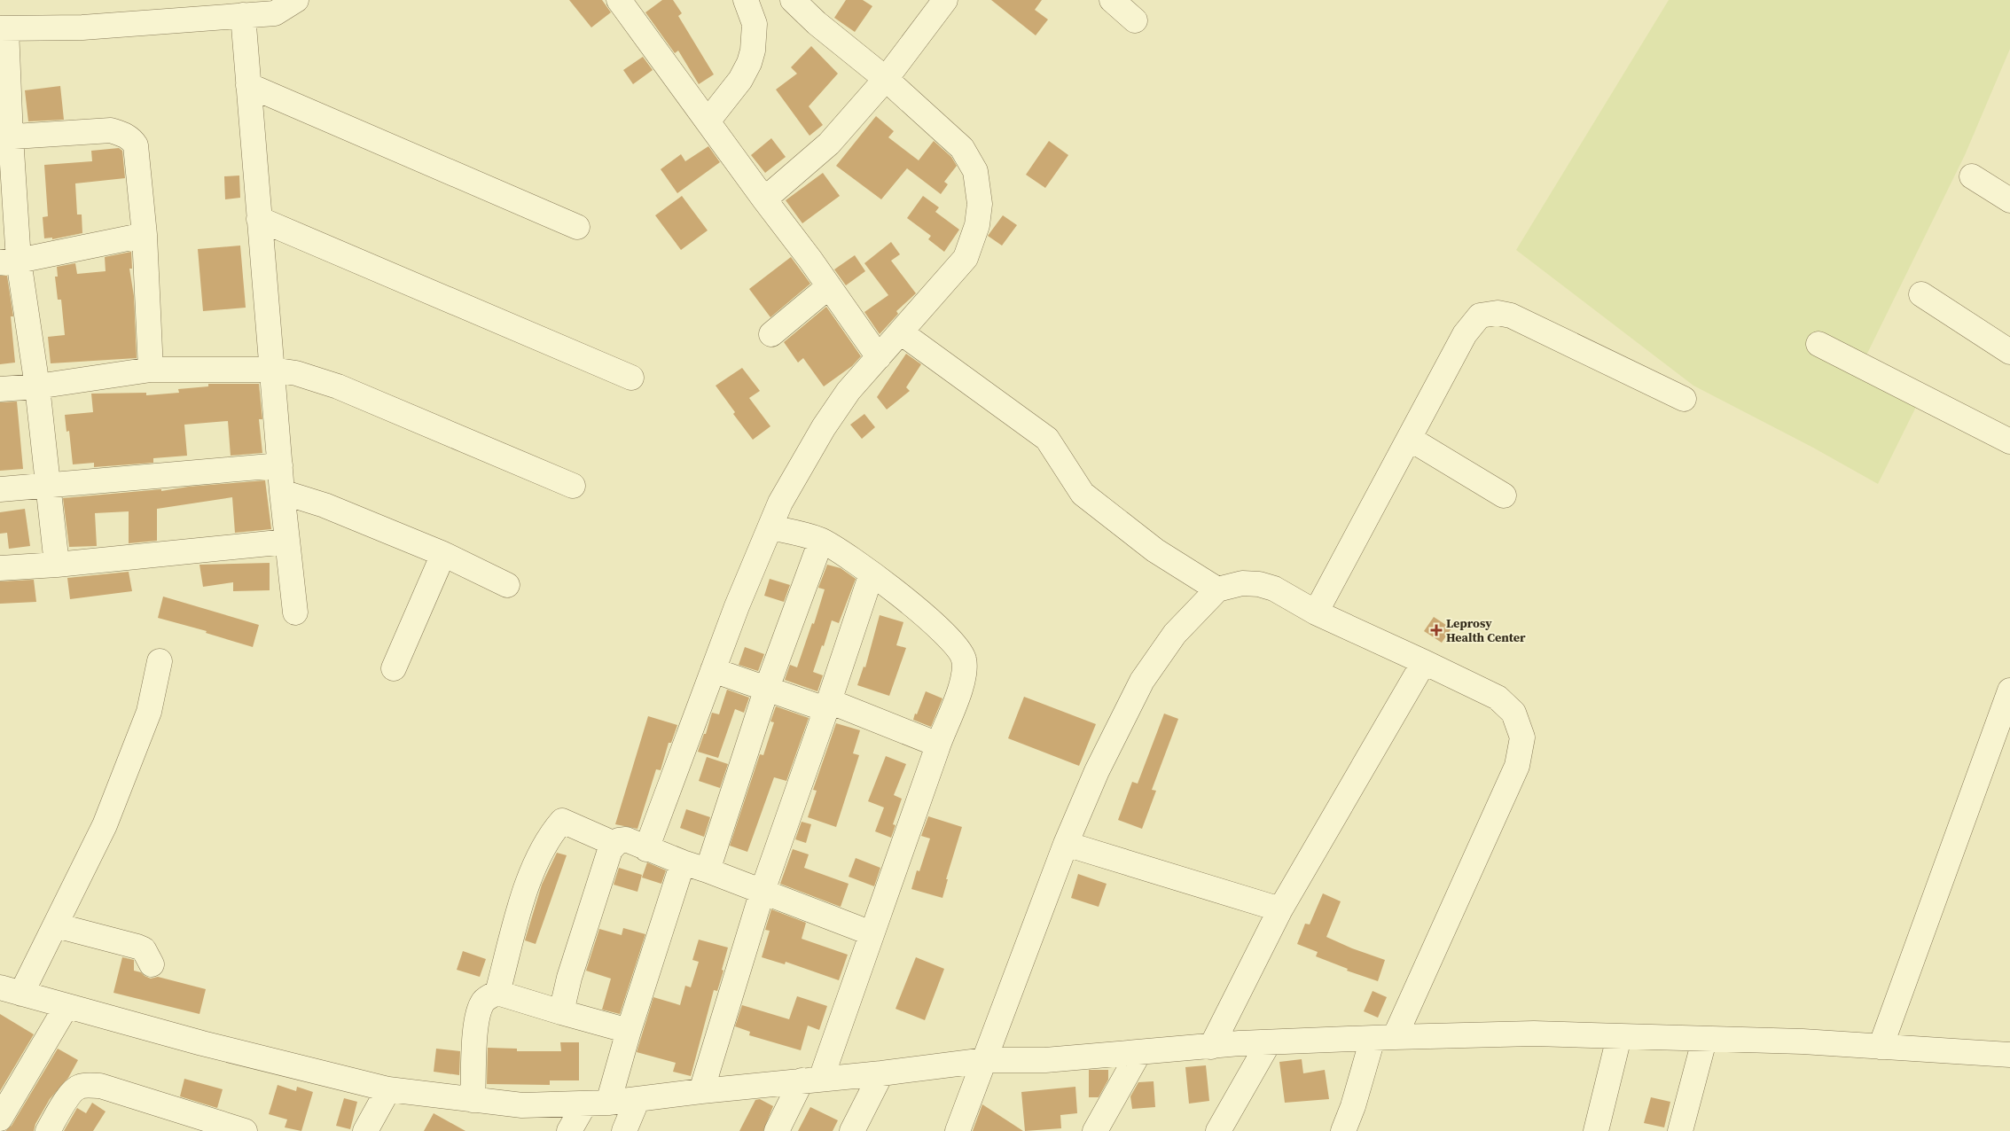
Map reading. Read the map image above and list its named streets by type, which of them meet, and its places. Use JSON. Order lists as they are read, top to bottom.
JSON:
{
  "places": {
    "health": ["Leprosy Health Center"]
  }
}
